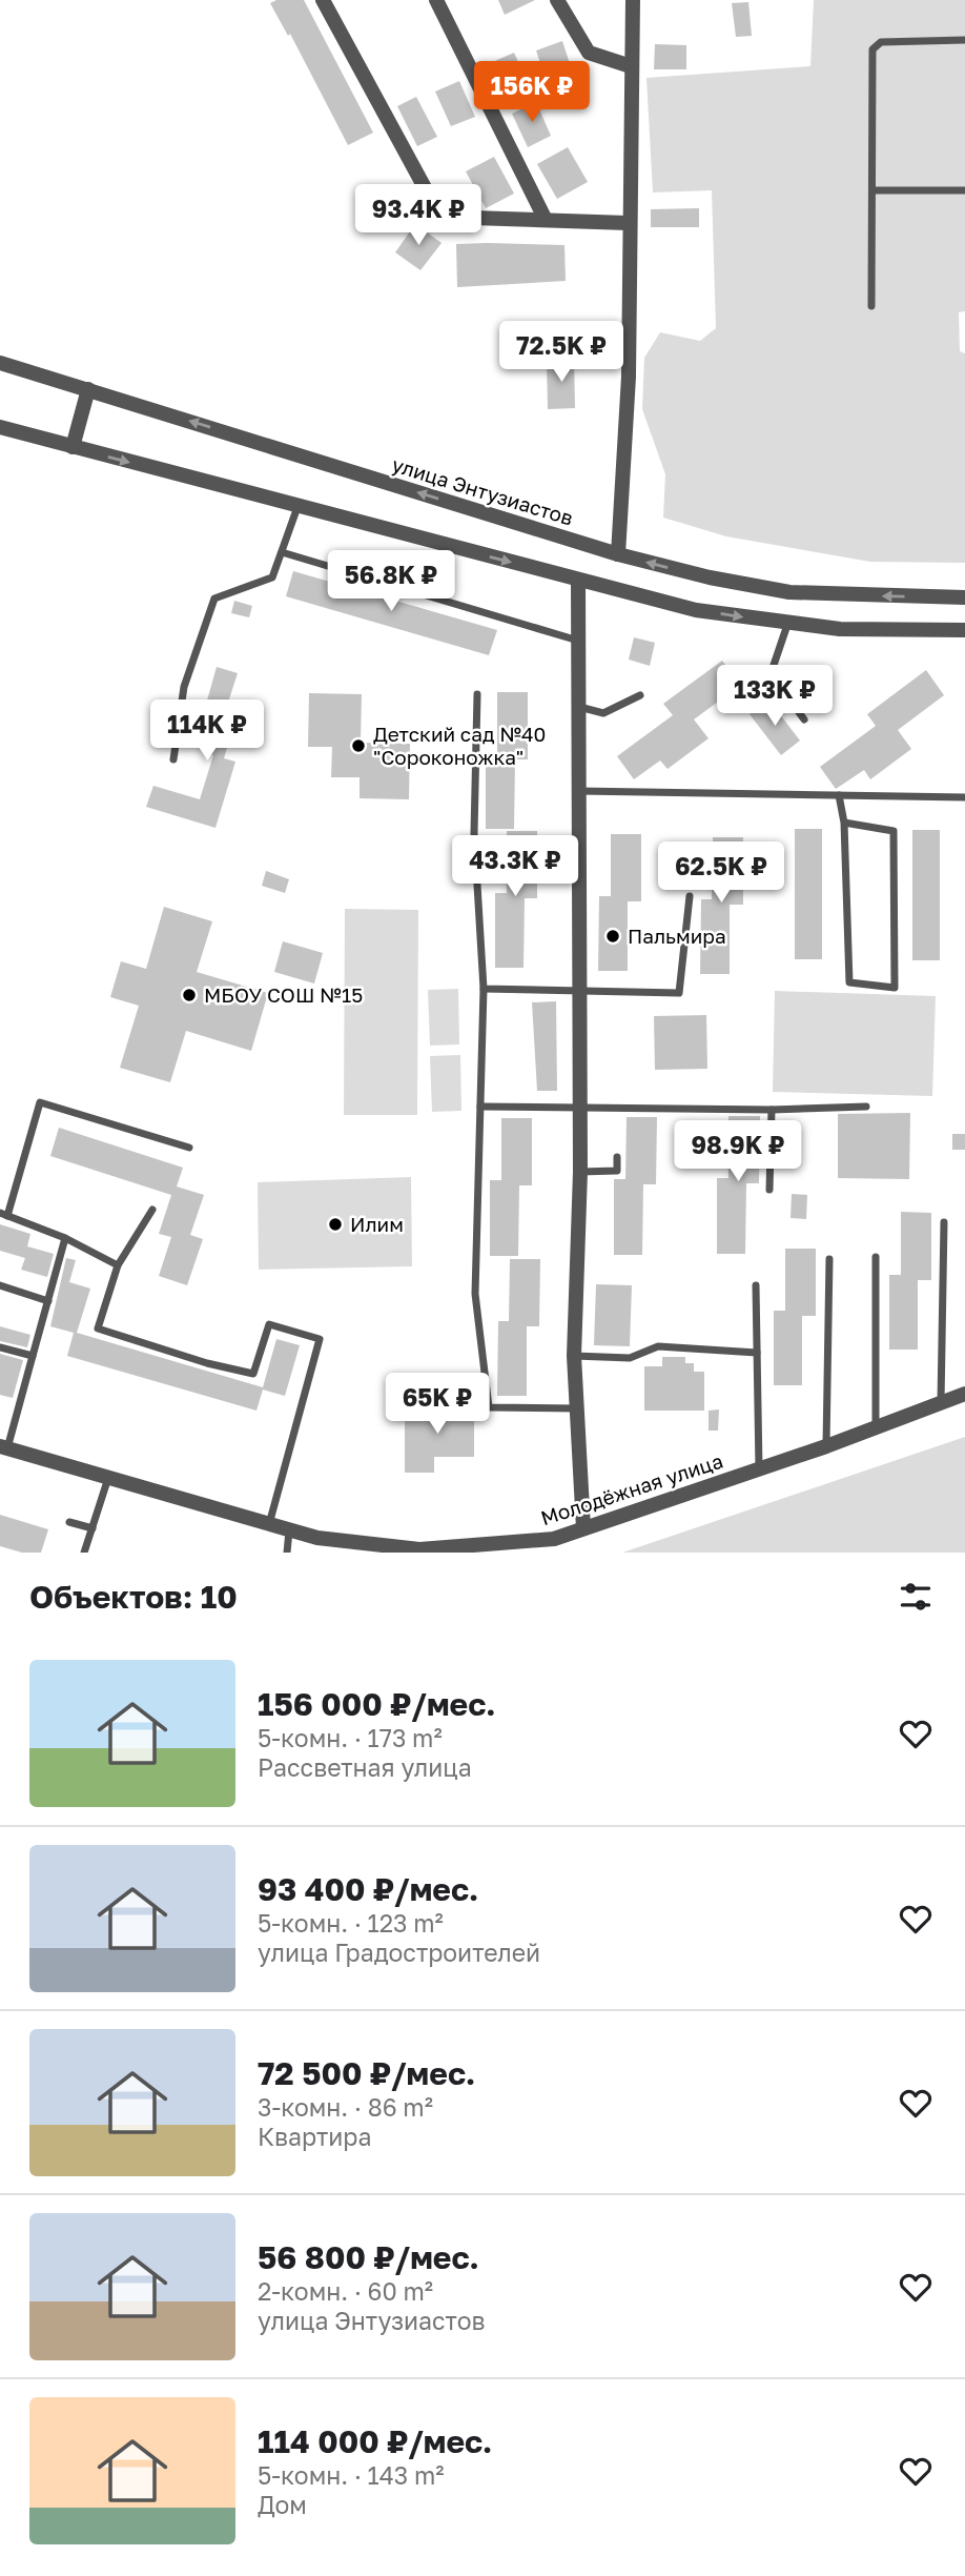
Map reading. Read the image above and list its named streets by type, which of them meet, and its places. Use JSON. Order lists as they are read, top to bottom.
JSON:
{
  "streets": {
    "street": ["улица Энтузиастов", "Молодёжная улица"]
  },
  "places": [
    "Детский сад №40 \"Сороконожка\"",
    "Пальмира",
    "МБОУ СОШ №15",
    "Илим"
  ],
  "page": {
    "price": [
      "156K ₽",
      "93.4K ₽",
      "72.5K ₽",
      "56.8K ₽",
      "133K ₽",
      "114K ₽",
      "43.3K ₽",
      "62.5K ₽",
      "98.9K ₽",
      "65K ₽"
    ],
    "heading": "Объектов: 10",
    "list": [
      {
        "name": "156 000 ₽/мес.",
        "note": "5-комн. · 173 m² · Рассветная улица"
      },
      {
        "name": "93 400 ₽/мес.",
        "note": "5-комн. · 123 m² · улица Градостроителей"
      },
      {
        "name": "72 500 ₽/мес.",
        "note": "3-комн. · 86 m² · Квартира"
      },
      {
        "name": "56 800 ₽/мес.",
        "note": "2-комн. · 60 m² · улица Энтузиастов"
      },
      {
        "name": "114 000 ₽/мес.",
        "note": "5-комн. · 143 m² · Дом"
      }
    ]
  }
}
